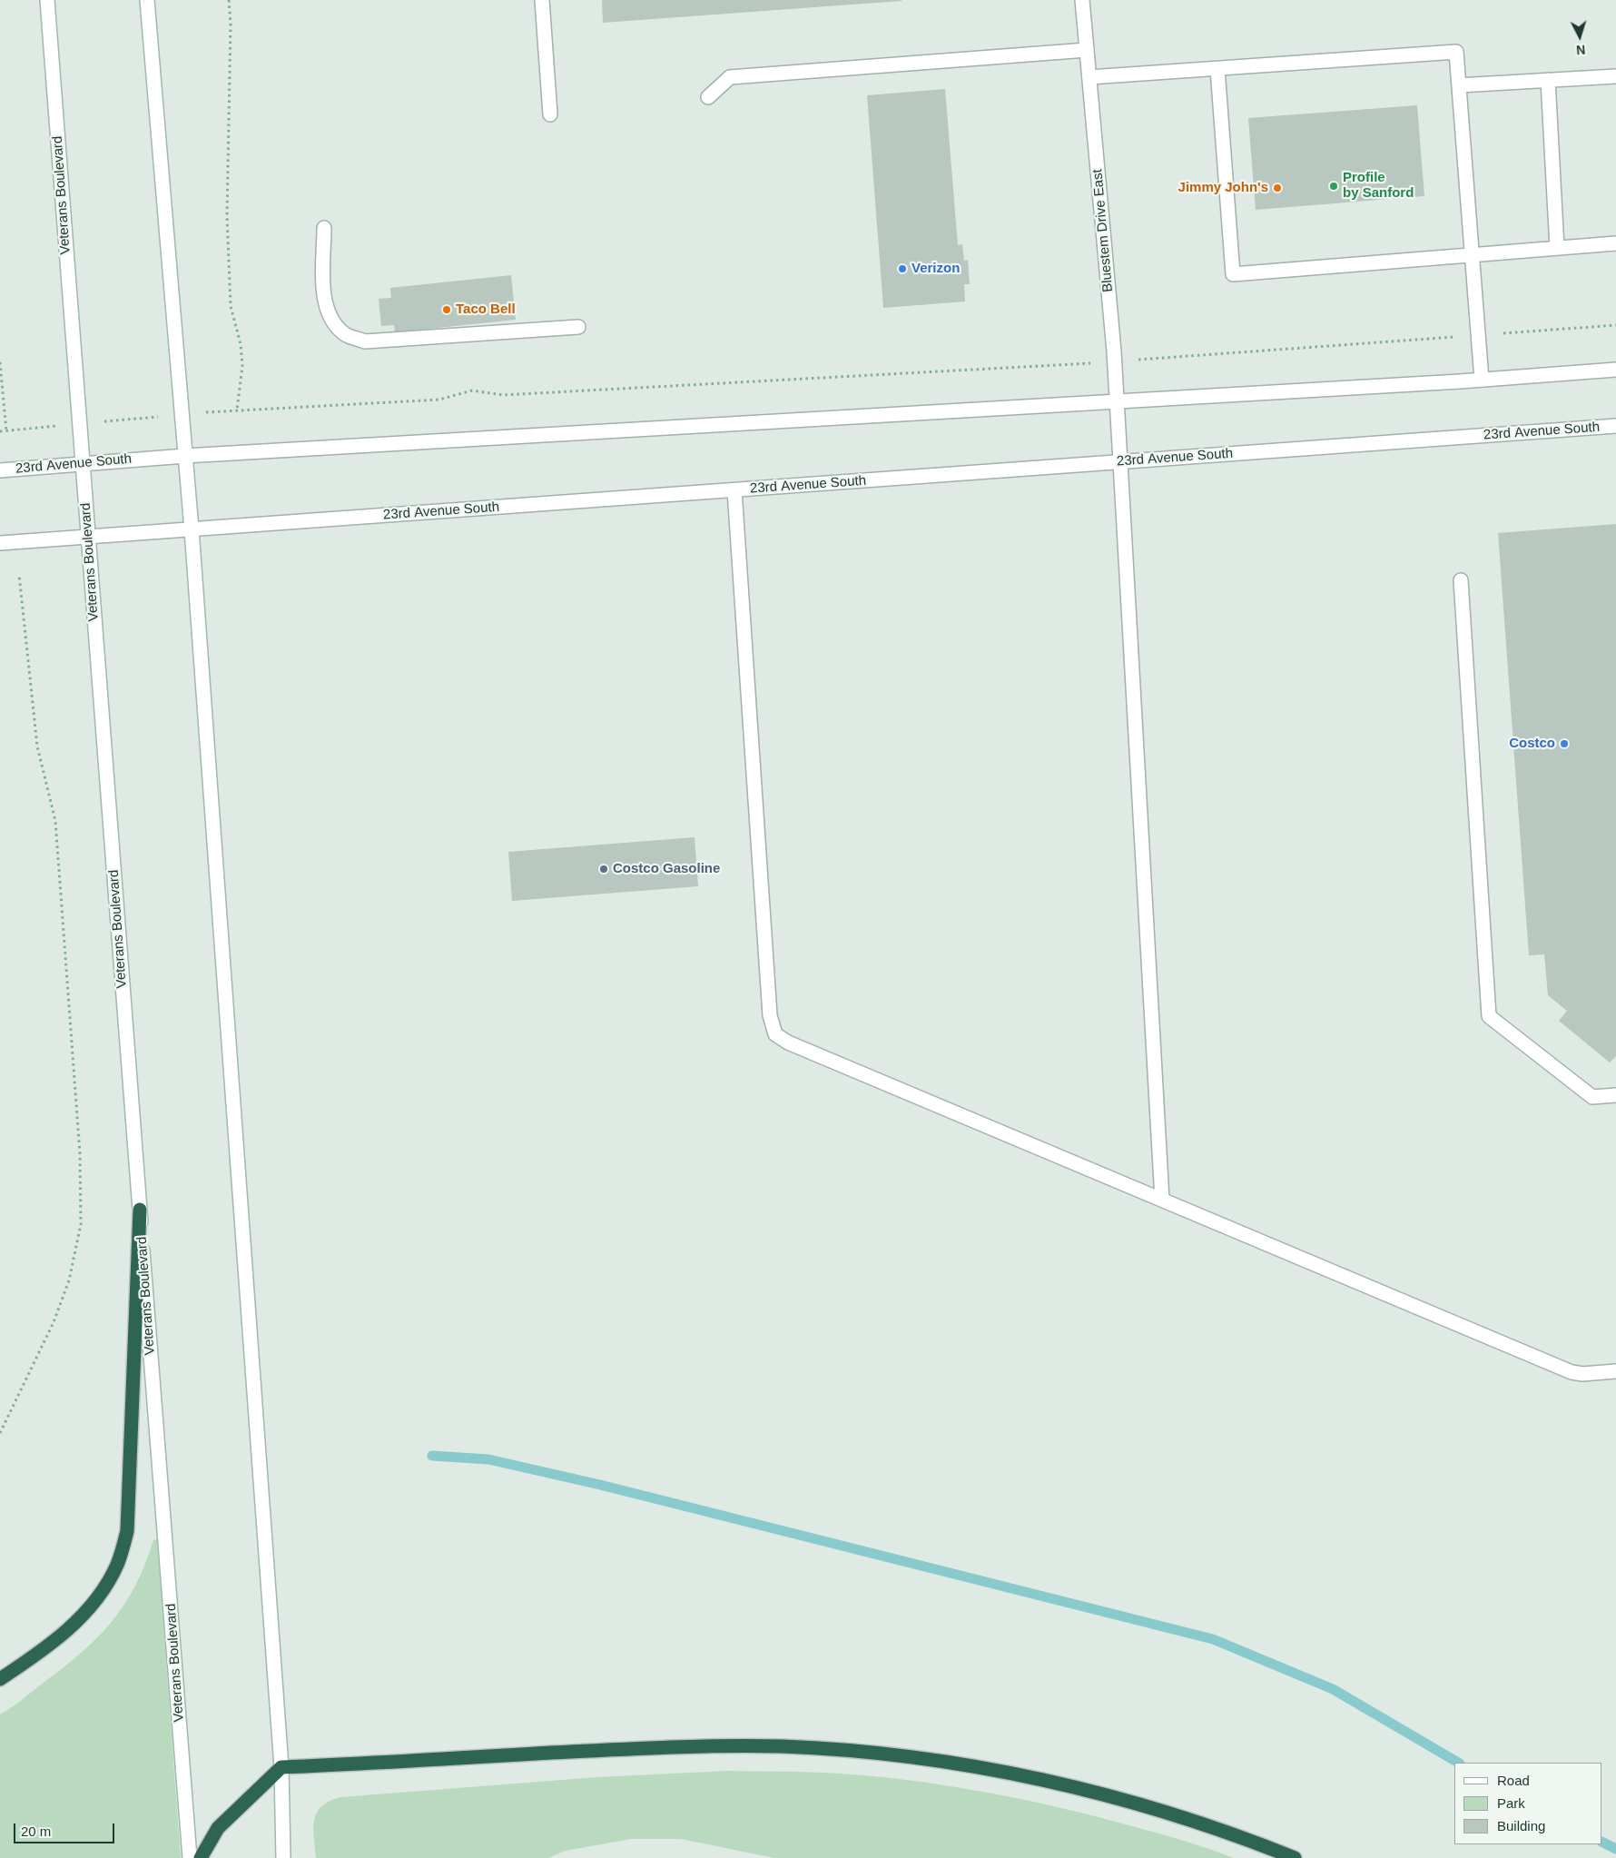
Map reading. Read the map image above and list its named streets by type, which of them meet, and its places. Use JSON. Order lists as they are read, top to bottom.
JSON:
{
  "streets": {
    "main road": ["Veterans Boulevard", "Bluestem Drive East", "23rd Avenue South"]
  },
  "crossings": [
    ["Veterans Boulevard", "23rd Avenue South"],
    ["Bluestem Drive East", "23rd Avenue South"]
  ],
  "places": [
    "Profile by Sanford",
    "Jimmy John's",
    "Verizon",
    "Taco Bell",
    "Costco",
    "Costco Gasoline"
  ],
  "legend": ["Road", "Park", "Building"],
  "scale_bar": "20 m",
  "north": "bottom"
}
